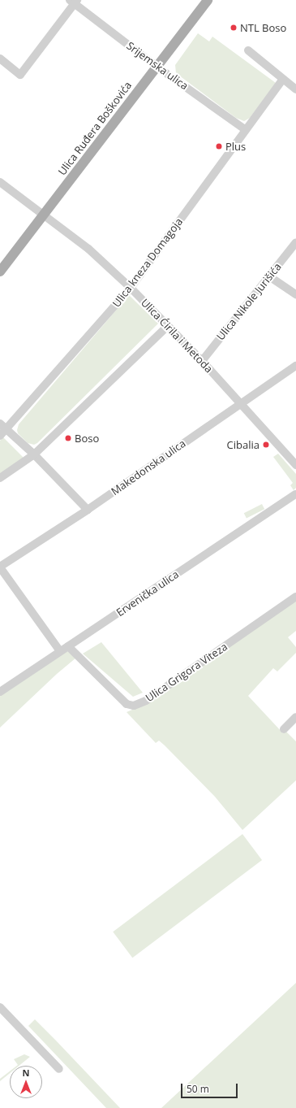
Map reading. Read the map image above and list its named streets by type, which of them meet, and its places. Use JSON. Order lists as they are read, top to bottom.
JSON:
{
  "streets": {
    "main road": ["Ulica Ruđera Boškovića"],
    "street": [
      "Srijemska ulica",
      "Ulica kneza Domagoja",
      "Ulica Nikole Jurišića",
      "Ulica Ćirila i Metoda",
      "Makedonska ulica",
      "Ervenička ulica",
      "Ulica Grigora Viteza"
    ]
  },
  "crossings": [
    ["Srijemska ulica", "Ulica Ruđera Boškovića"],
    ["Srijemska ulica", "Ulica kneza Domagoja"],
    ["Ulica Ruđera Boškovića", "Ulica Ćirila i Metoda"],
    ["Ulica kneza Domagoja", "Ulica Ćirila i Metoda"],
    ["Ulica Nikole Jurišića", "Ulica Ćirila i Metoda"],
    ["Ulica Ćirila i Metoda", "Makedonska ulica"],
    ["Ervenička ulica", "Ulica Grigora Viteza"]
  ],
  "places": [
    "NTL Boso",
    "Plus",
    "Boso",
    "Cibalia"
  ],
  "scale_bar": "50 m",
  "north": "top"
}
